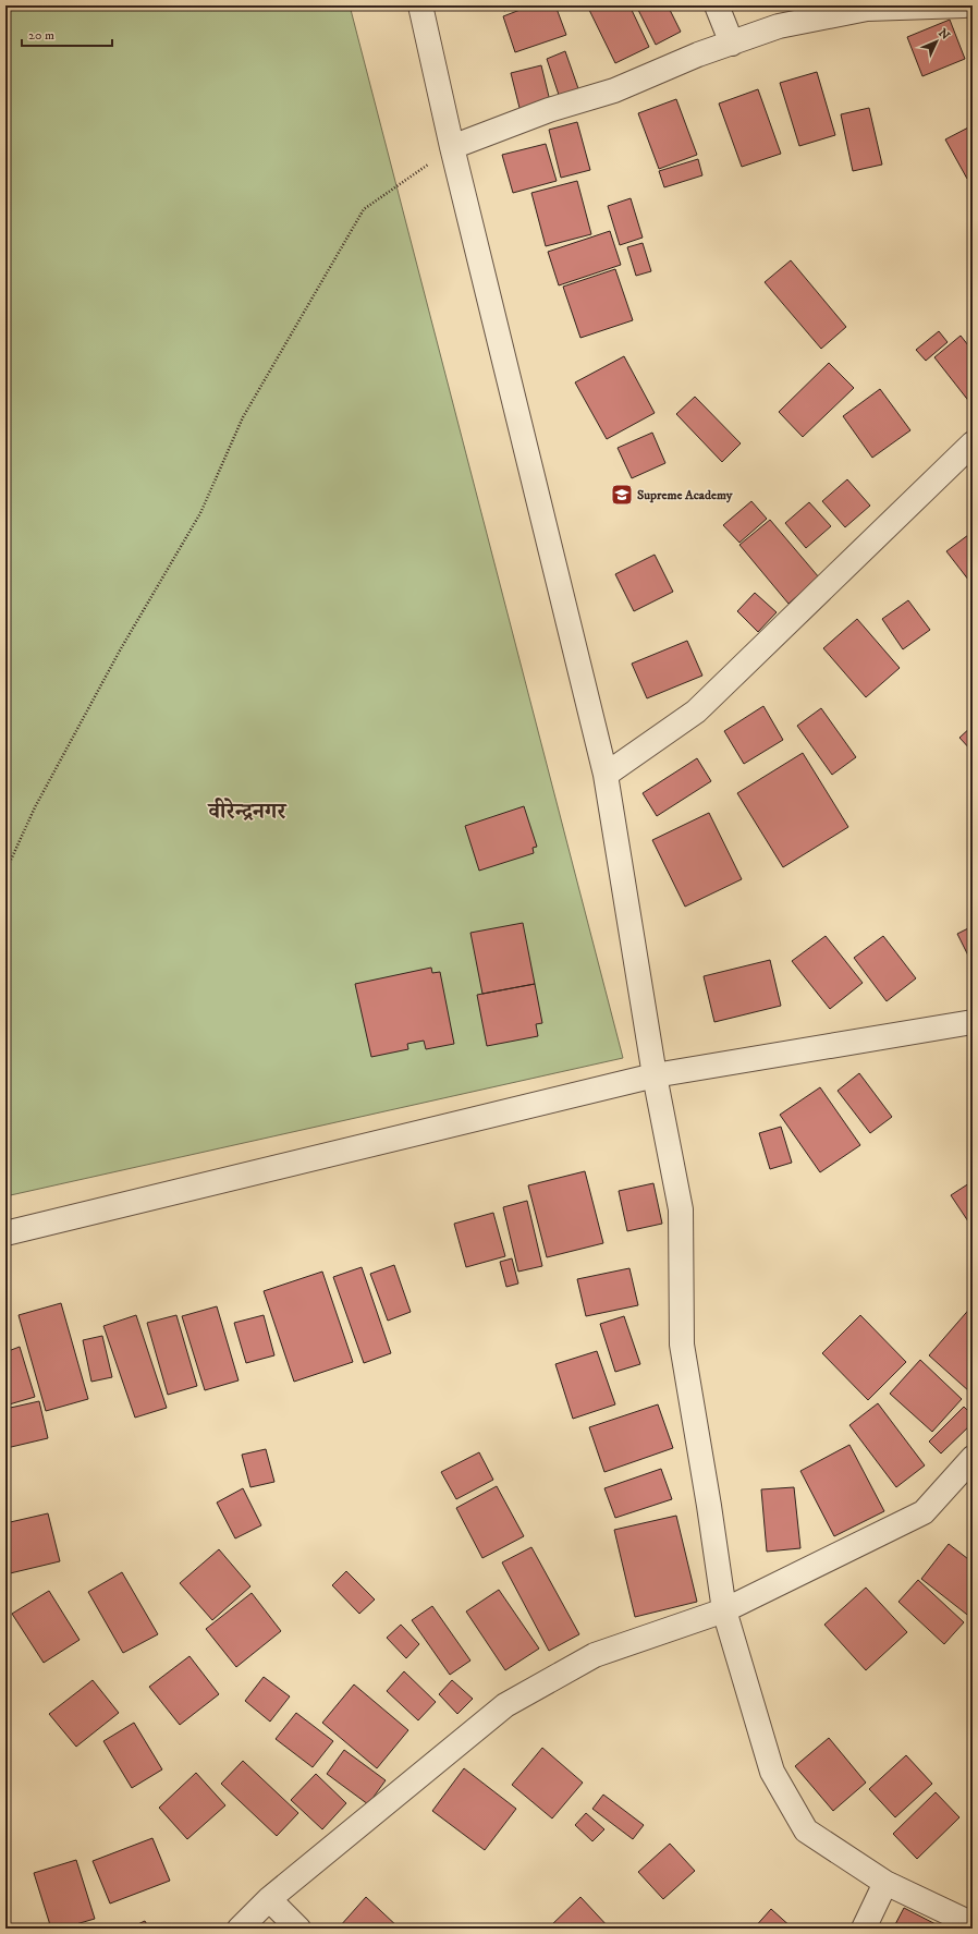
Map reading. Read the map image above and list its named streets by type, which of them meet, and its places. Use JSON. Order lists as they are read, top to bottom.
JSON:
{
  "districts": ["वीरेन्द्रनगर"],
  "places": {
    "school or university": ["Supreme Academy"]
  },
  "scale_bar": "20 m",
  "north": "top right"
}
